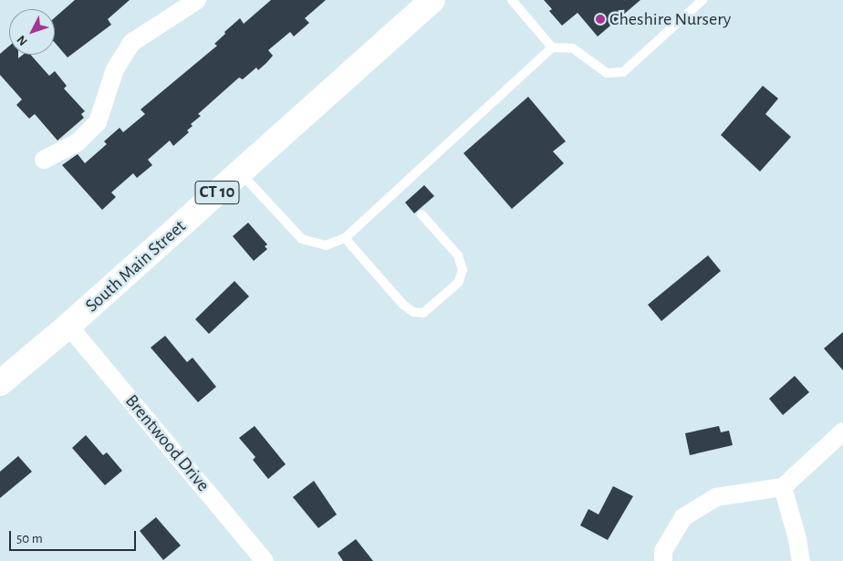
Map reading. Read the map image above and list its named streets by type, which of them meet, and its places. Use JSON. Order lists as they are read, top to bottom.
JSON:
{
  "streets": {
    "highway": ["CT 10", "South Main Street"],
    "street": ["Brentwood Drive"]
  },
  "crossings": [
    ["South Main Street", "Brentwood Drive"]
  ],
  "places": ["Cheshire Nursery"],
  "scale_bar": "50 m",
  "north": "bottom left"
}
